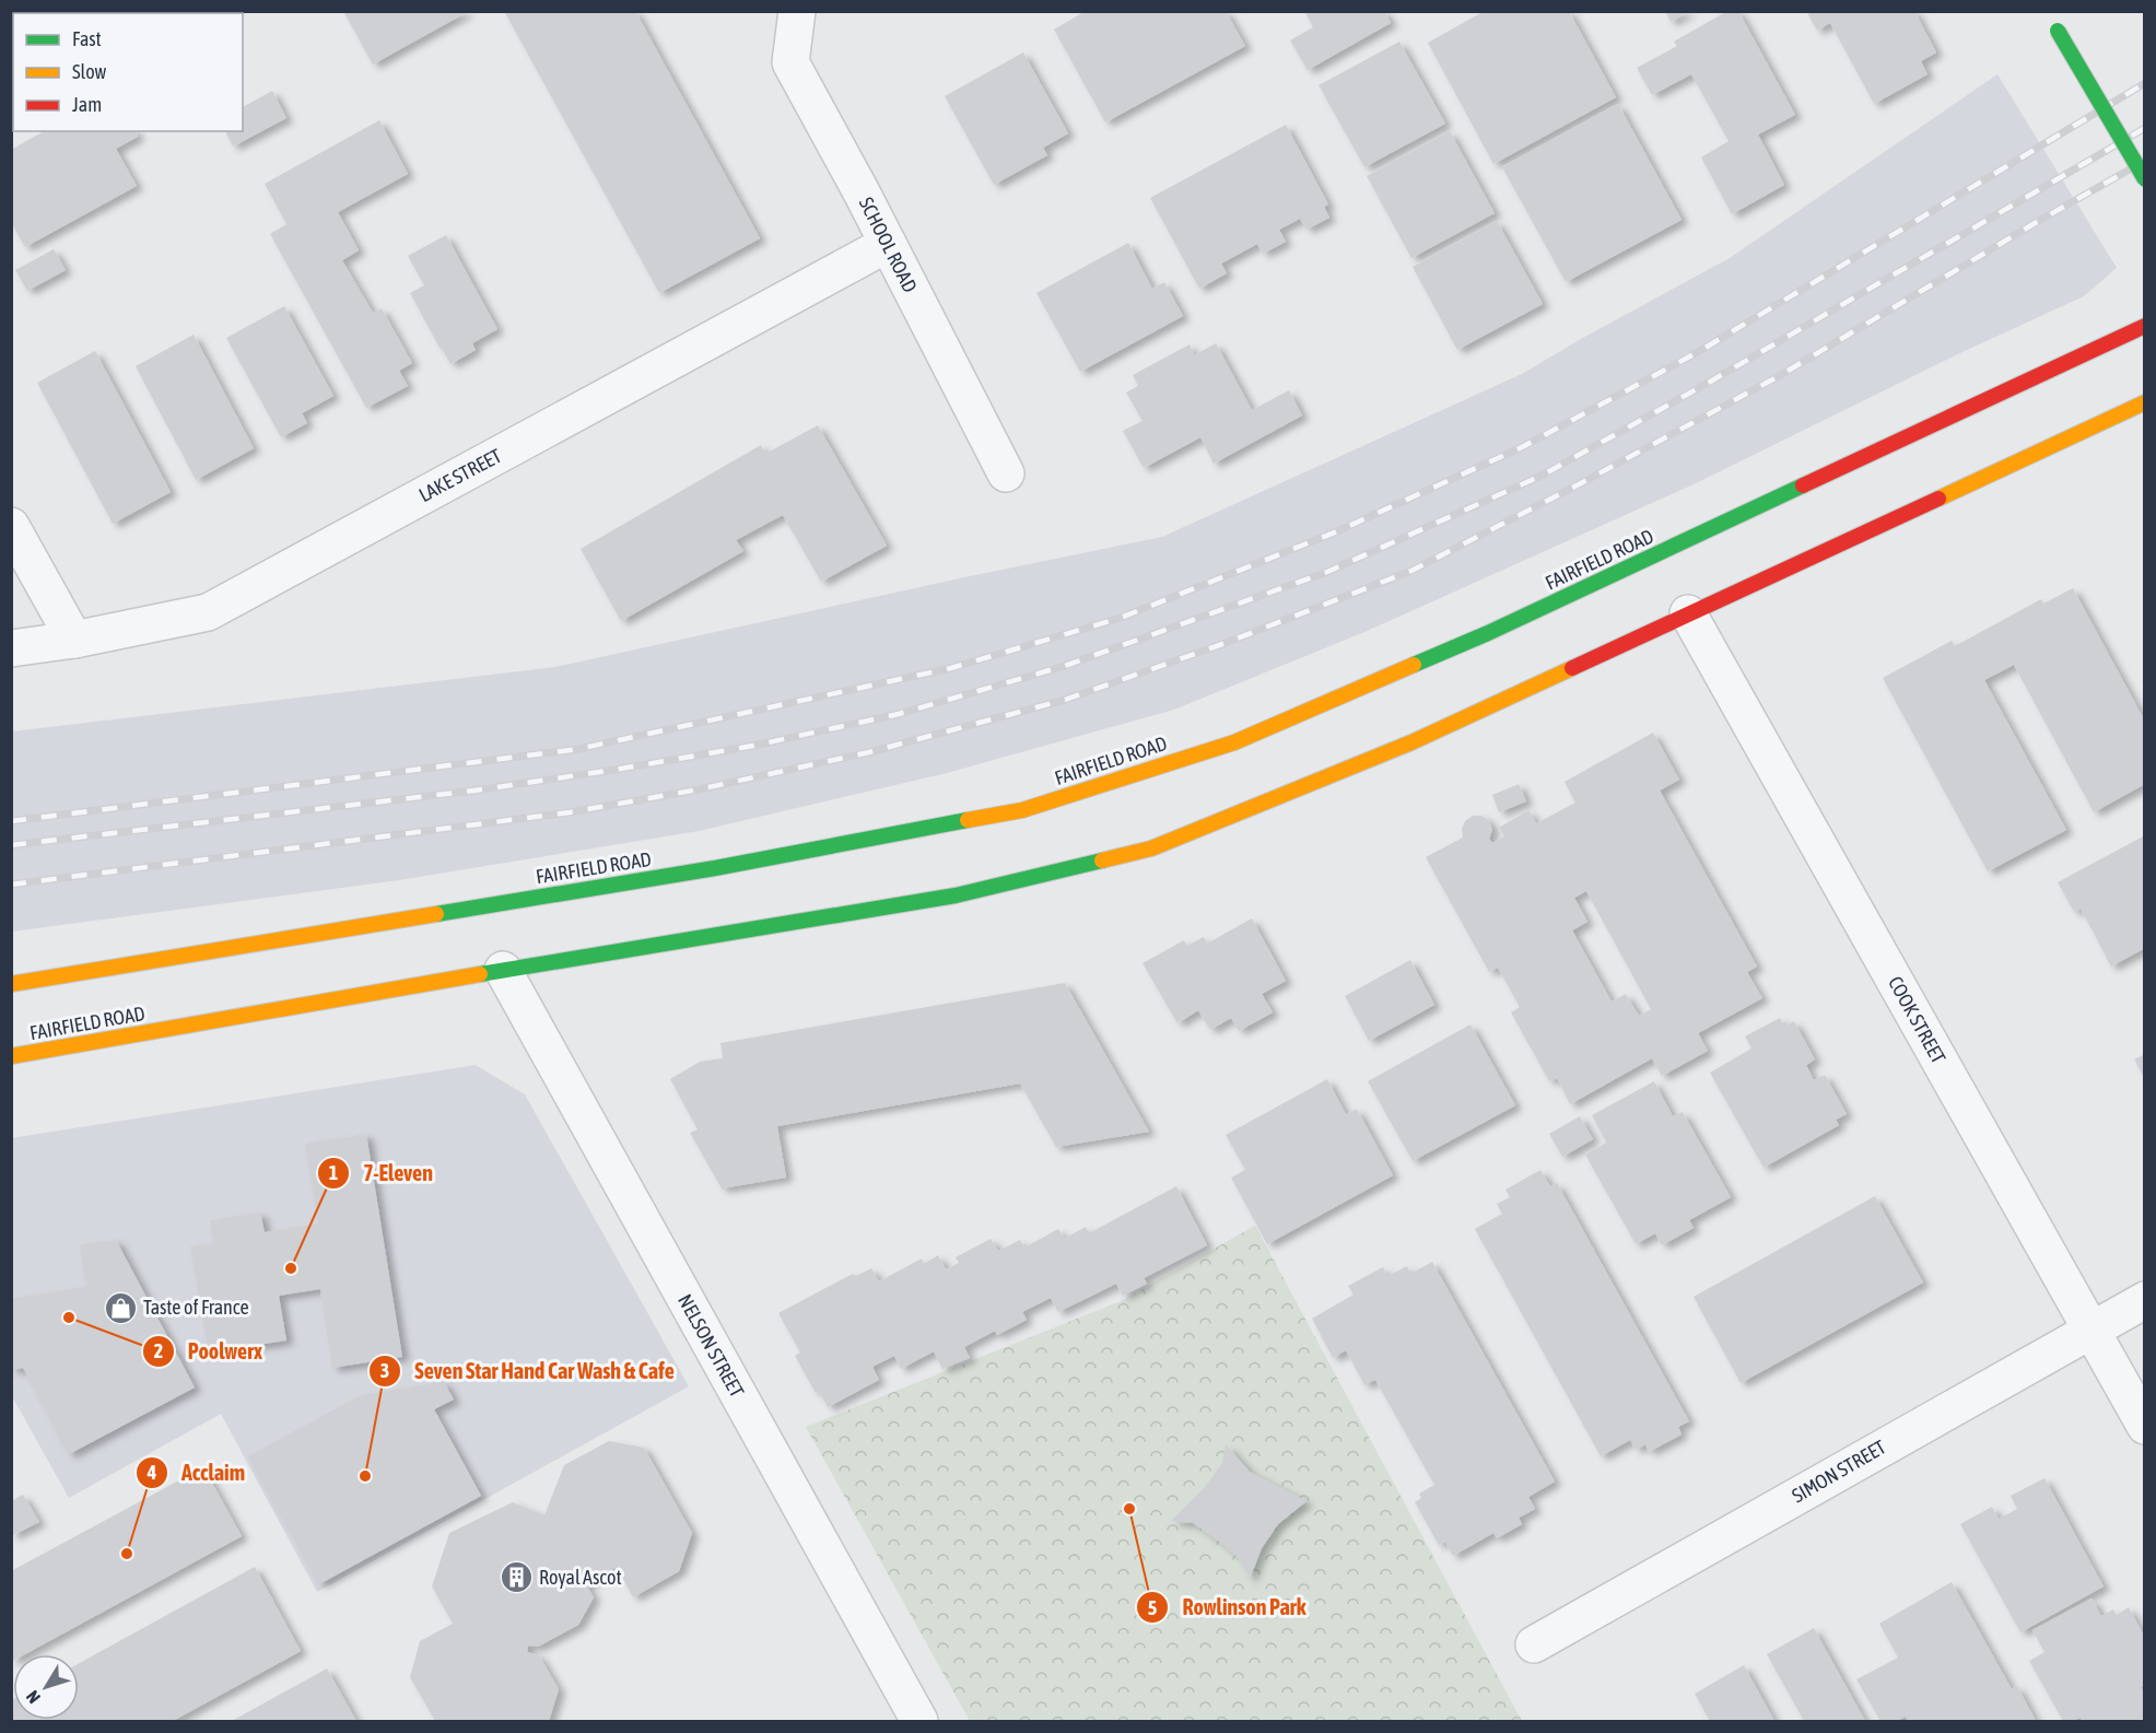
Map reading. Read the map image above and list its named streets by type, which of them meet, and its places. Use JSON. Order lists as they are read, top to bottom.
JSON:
{
  "streets": {
    "main road": ["FAIRFIELD ROAD"],
    "street": [
      "SCHOOL ROAD",
      "LAKE STREET",
      "COOK STREET",
      "NELSON STREET",
      "SIMON STREET"
    ]
  },
  "crossings": [
    ["SCHOOL ROAD", "LAKE STREET"],
    ["FAIRFIELD ROAD", "COOK STREET"],
    ["FAIRFIELD ROAD", "NELSON STREET"],
    ["COOK STREET", "SIMON STREET"]
  ],
  "places": {
    "other": [
      "7-Eleven",
      "Poolwerx",
      "Seven Star Hand Car Wash & Cafe",
      "Rowlinson Park",
      "Acclaim"
    ],
    "shop": ["Taste of France"],
    "building": ["Royal Ascot"]
  },
  "legend": ["Fast", "Slow", "Jam"],
  "north": "bottom left"
}
